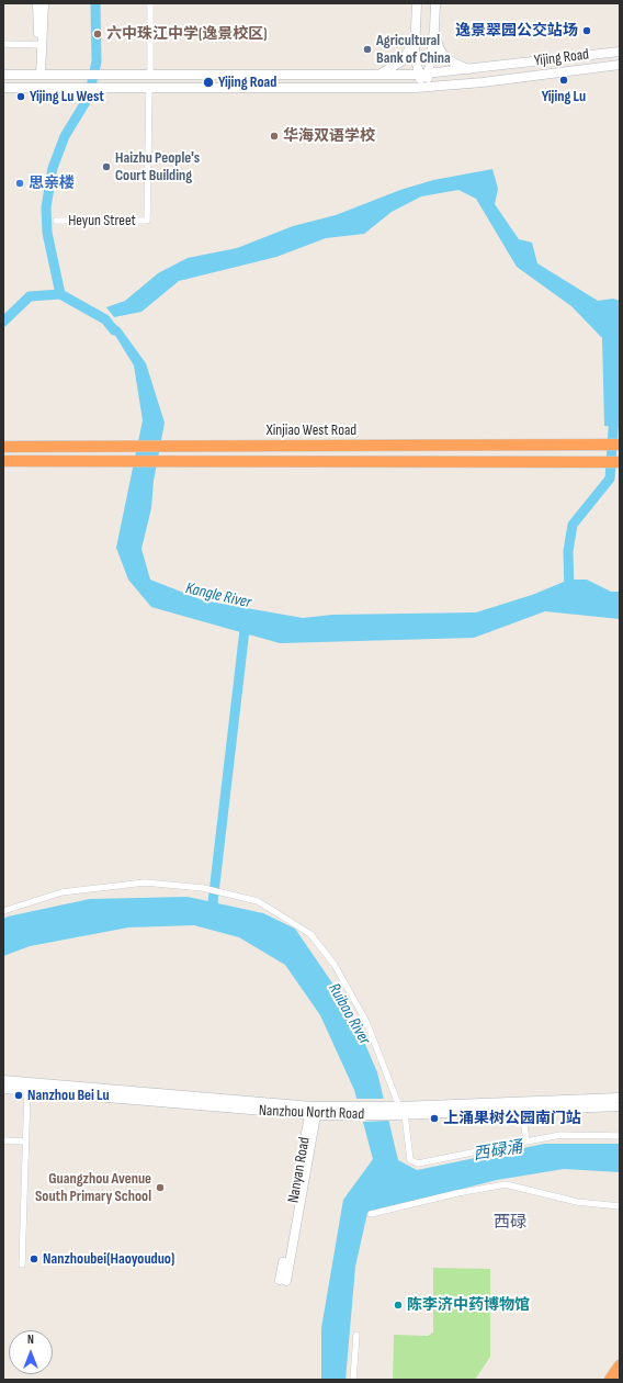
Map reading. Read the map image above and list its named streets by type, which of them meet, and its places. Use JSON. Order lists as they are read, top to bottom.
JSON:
{
  "streets": {
    "highway": ["Xinjiao West Road"],
    "main road": ["Yijing Road", "Nanzhou North Road", "Nanyan Road"],
    "street": ["Heyun Street"]
  },
  "crossings": [
    ["Yijing Road", "Heyun Street"],
    ["Nanzhou North Road", "Nanyan Road"]
  ],
  "districts": ["西碌"],
  "water": ["Kangle River", "Ruibao River", "西碌涌"],
  "places": [
    "逸景翠园公交站场",
    "六中珠江中学(逸景校区)",
    "Agricultural Bank of China",
    "Yijing Lu",
    "Yijing Road",
    "Yijing Lu West",
    "华海双语学校",
    "Haizhu People's Court Building",
    "思亲楼",
    "Nanzhou Bei Lu",
    "上涌果树公园南门站",
    "Guangzhou Avenue South Primary School",
    "Nanzhoubei(Haoyouduo)",
    "陈李济中药博物馆"
  ],
  "north": "top"
}
